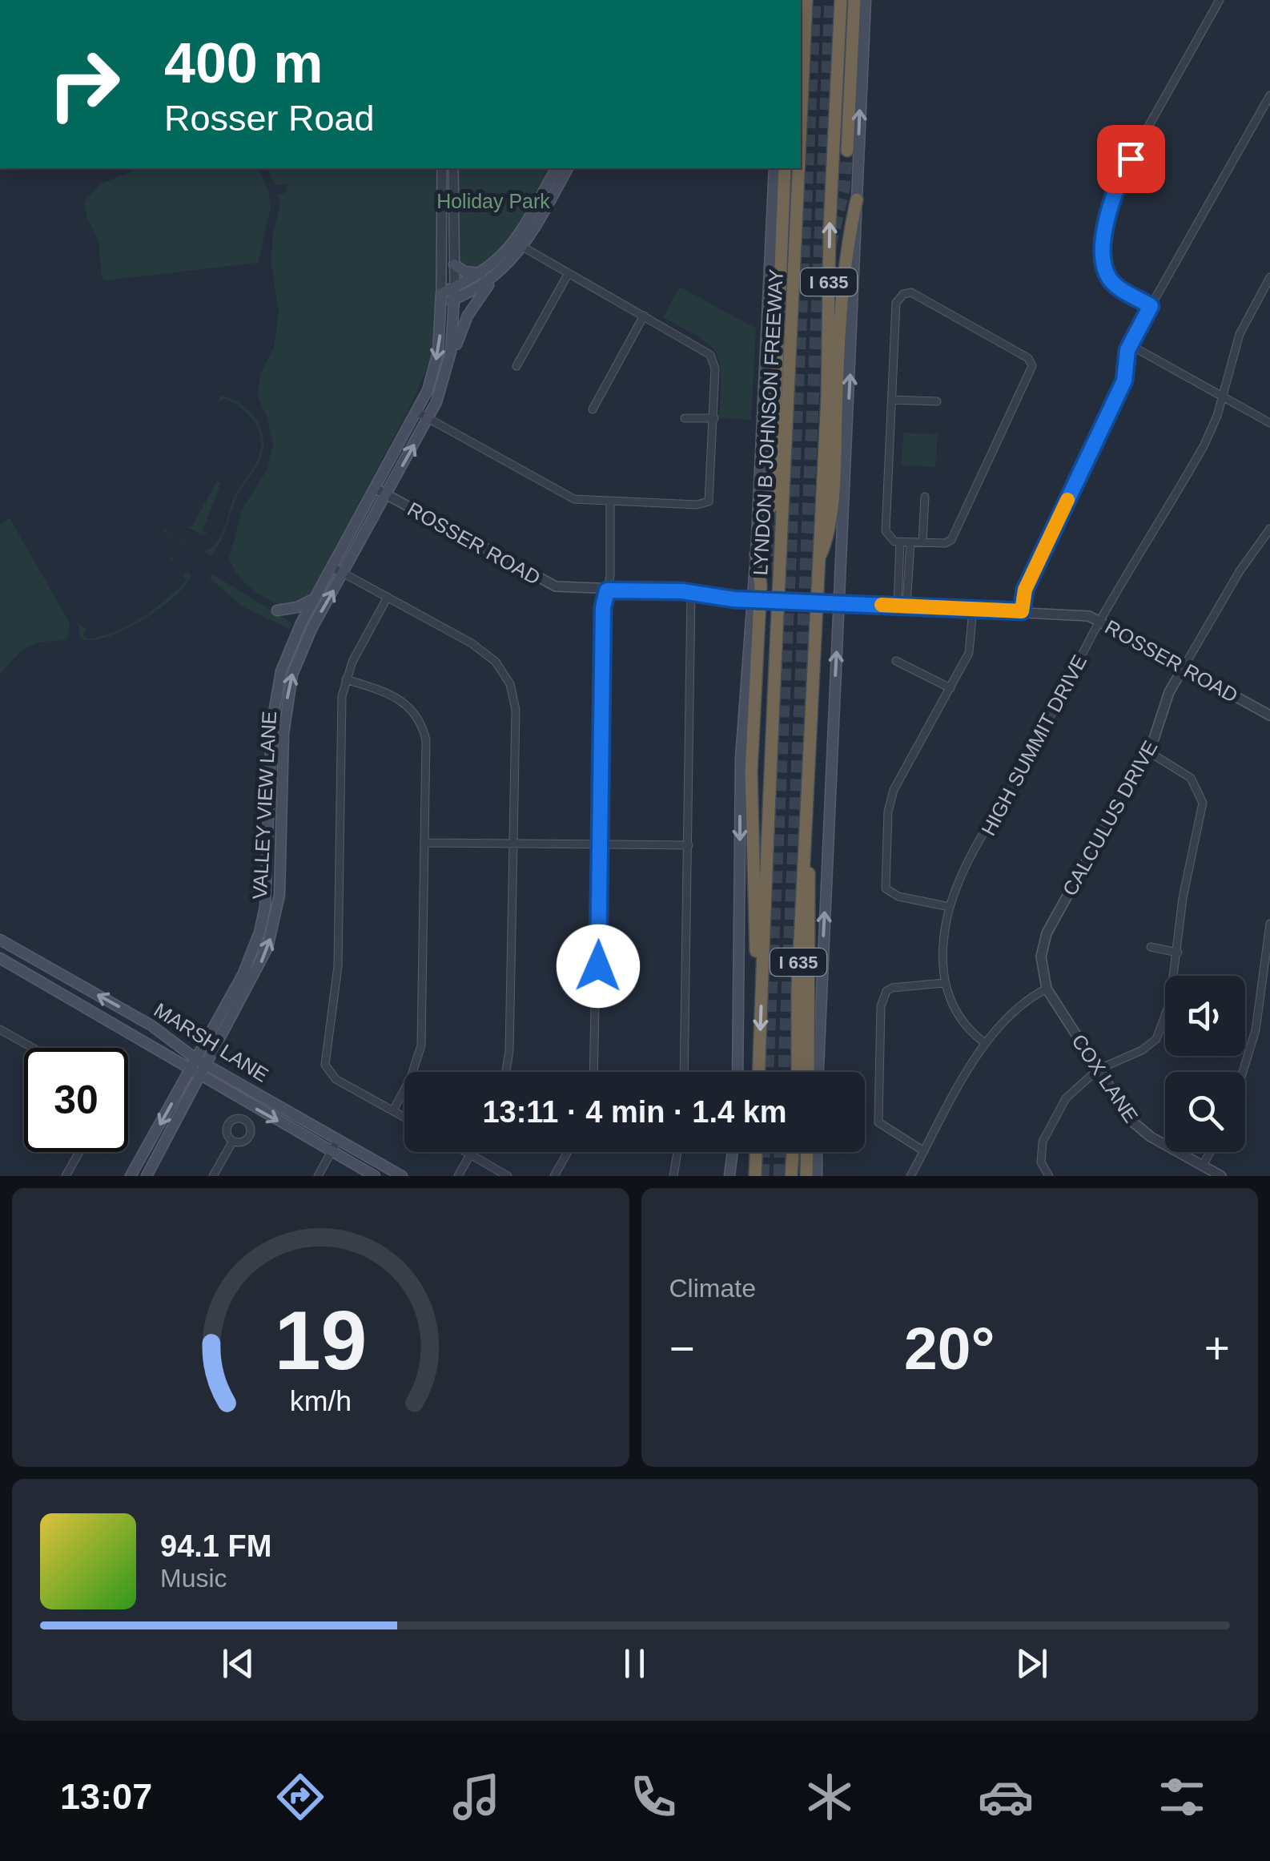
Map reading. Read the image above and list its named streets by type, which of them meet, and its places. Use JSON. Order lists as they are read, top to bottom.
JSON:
{
  "streets": {
    "highway": ["I 635", "LYNDON B JOHNSON FREEWAY"],
    "main road": ["VALLEY VIEW LANE", "MARSH LANE"],
    "street": [
      "ROSSER ROAD",
      "HIGH SUMMIT DRIVE",
      "CALCULUS DRIVE",
      "COX LANE"
    ]
  },
  "crossings": [
    ["ROSSER ROAD", "HIGH SUMMIT DRIVE"],
    ["ROSSER ROAD", "VALLEY VIEW LANE"],
    ["ROSSER ROAD", "CALCULUS DRIVE"],
    ["VALLEY VIEW LANE", "MARSH LANE"],
    ["CALCULUS DRIVE", "COX LANE"]
  ],
  "parks": ["Holiday Park"],
  "page": {
    "turn": ["400 m", "Rosser Road"],
    "limit": "30",
    "trip": "13:11 · 4 min · 1.4 km",
    "tile": "Climate",
    "heat": ["−", "20°", "+"],
    "song": ["94.1 FM", "Music"],
    "tabs": "13:07",
    "gauge": ["19", "km/h"]
  }
}
